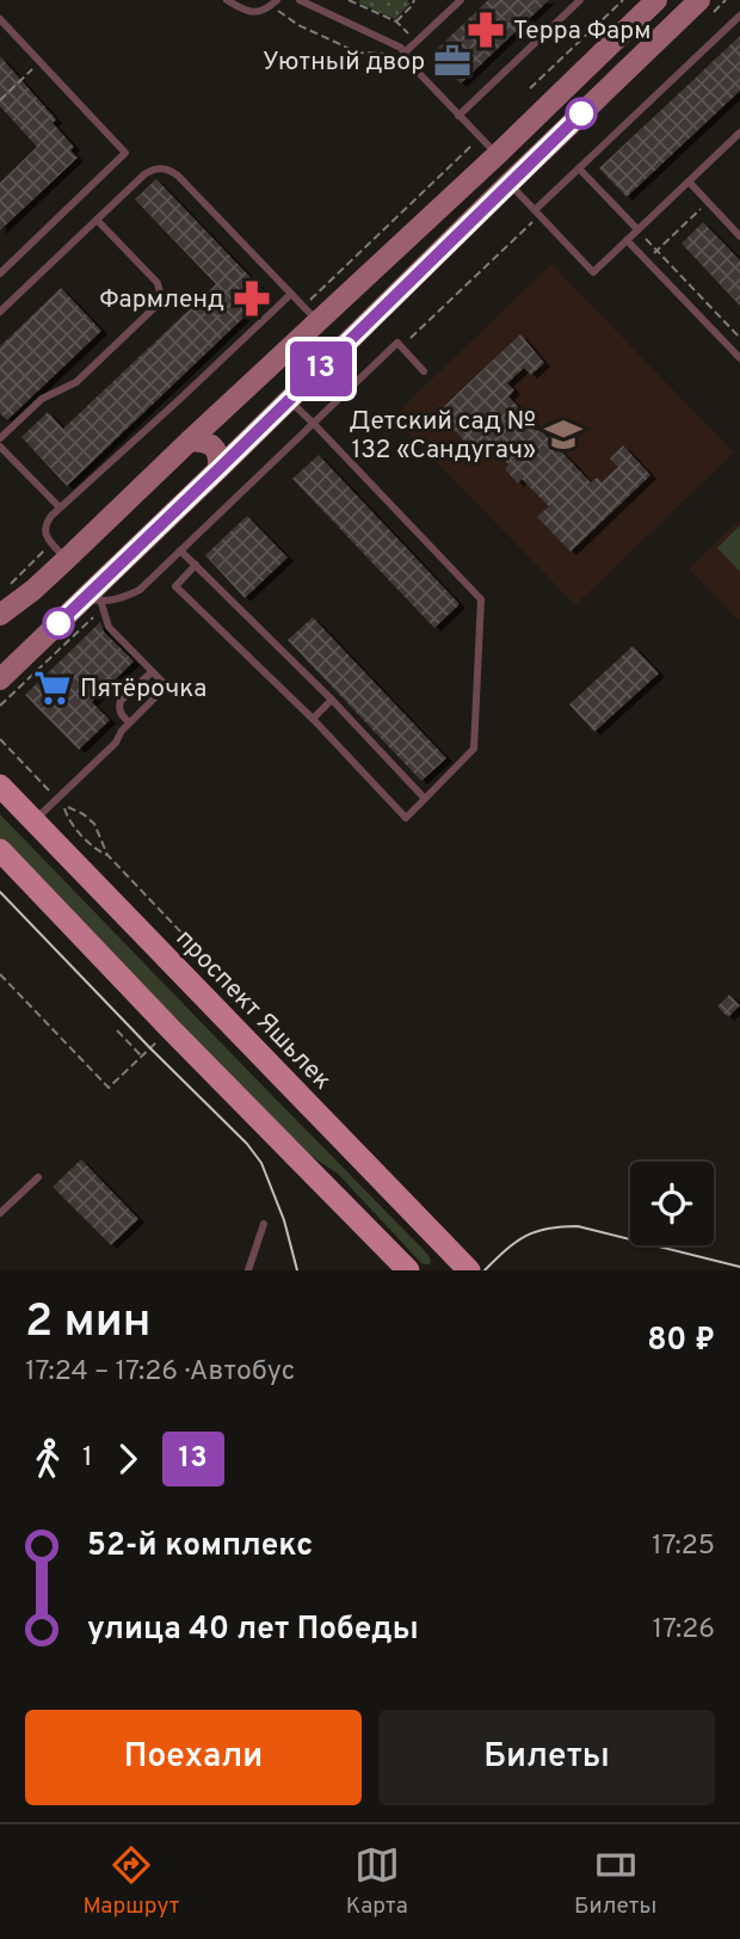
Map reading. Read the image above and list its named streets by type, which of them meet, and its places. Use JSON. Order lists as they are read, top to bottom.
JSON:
{
  "streets": {
    "main road": ["проспект Яшьлек"]
  },
  "places": {
    "pharmacy": ["Терра Фарм", "Фармленд"],
    "office": ["Уютный двор"],
    "school or university": ["Детский сад № 132 «Сандугач»"],
    "supermarket": ["Пятёрочка"]
  },
  "lines": ["bus line 13"],
  "page": {
    "on_map": "13",
    "heading": ["2 мин", "17:24 – 17:26 · Автобус", "80 ₽"],
    "legs": ["1", "13"],
    "list": [
      {
        "name": "52-й комплекс",
        "value": "17:25"
      },
      {
        "name": "улица 40 лет Победы",
        "value": "17:26"
      }
    ],
    "buttons": ["Поехали", "Билеты"],
    "tabs": ["Маршрут", "Карта", "Билеты"]
  }
}
